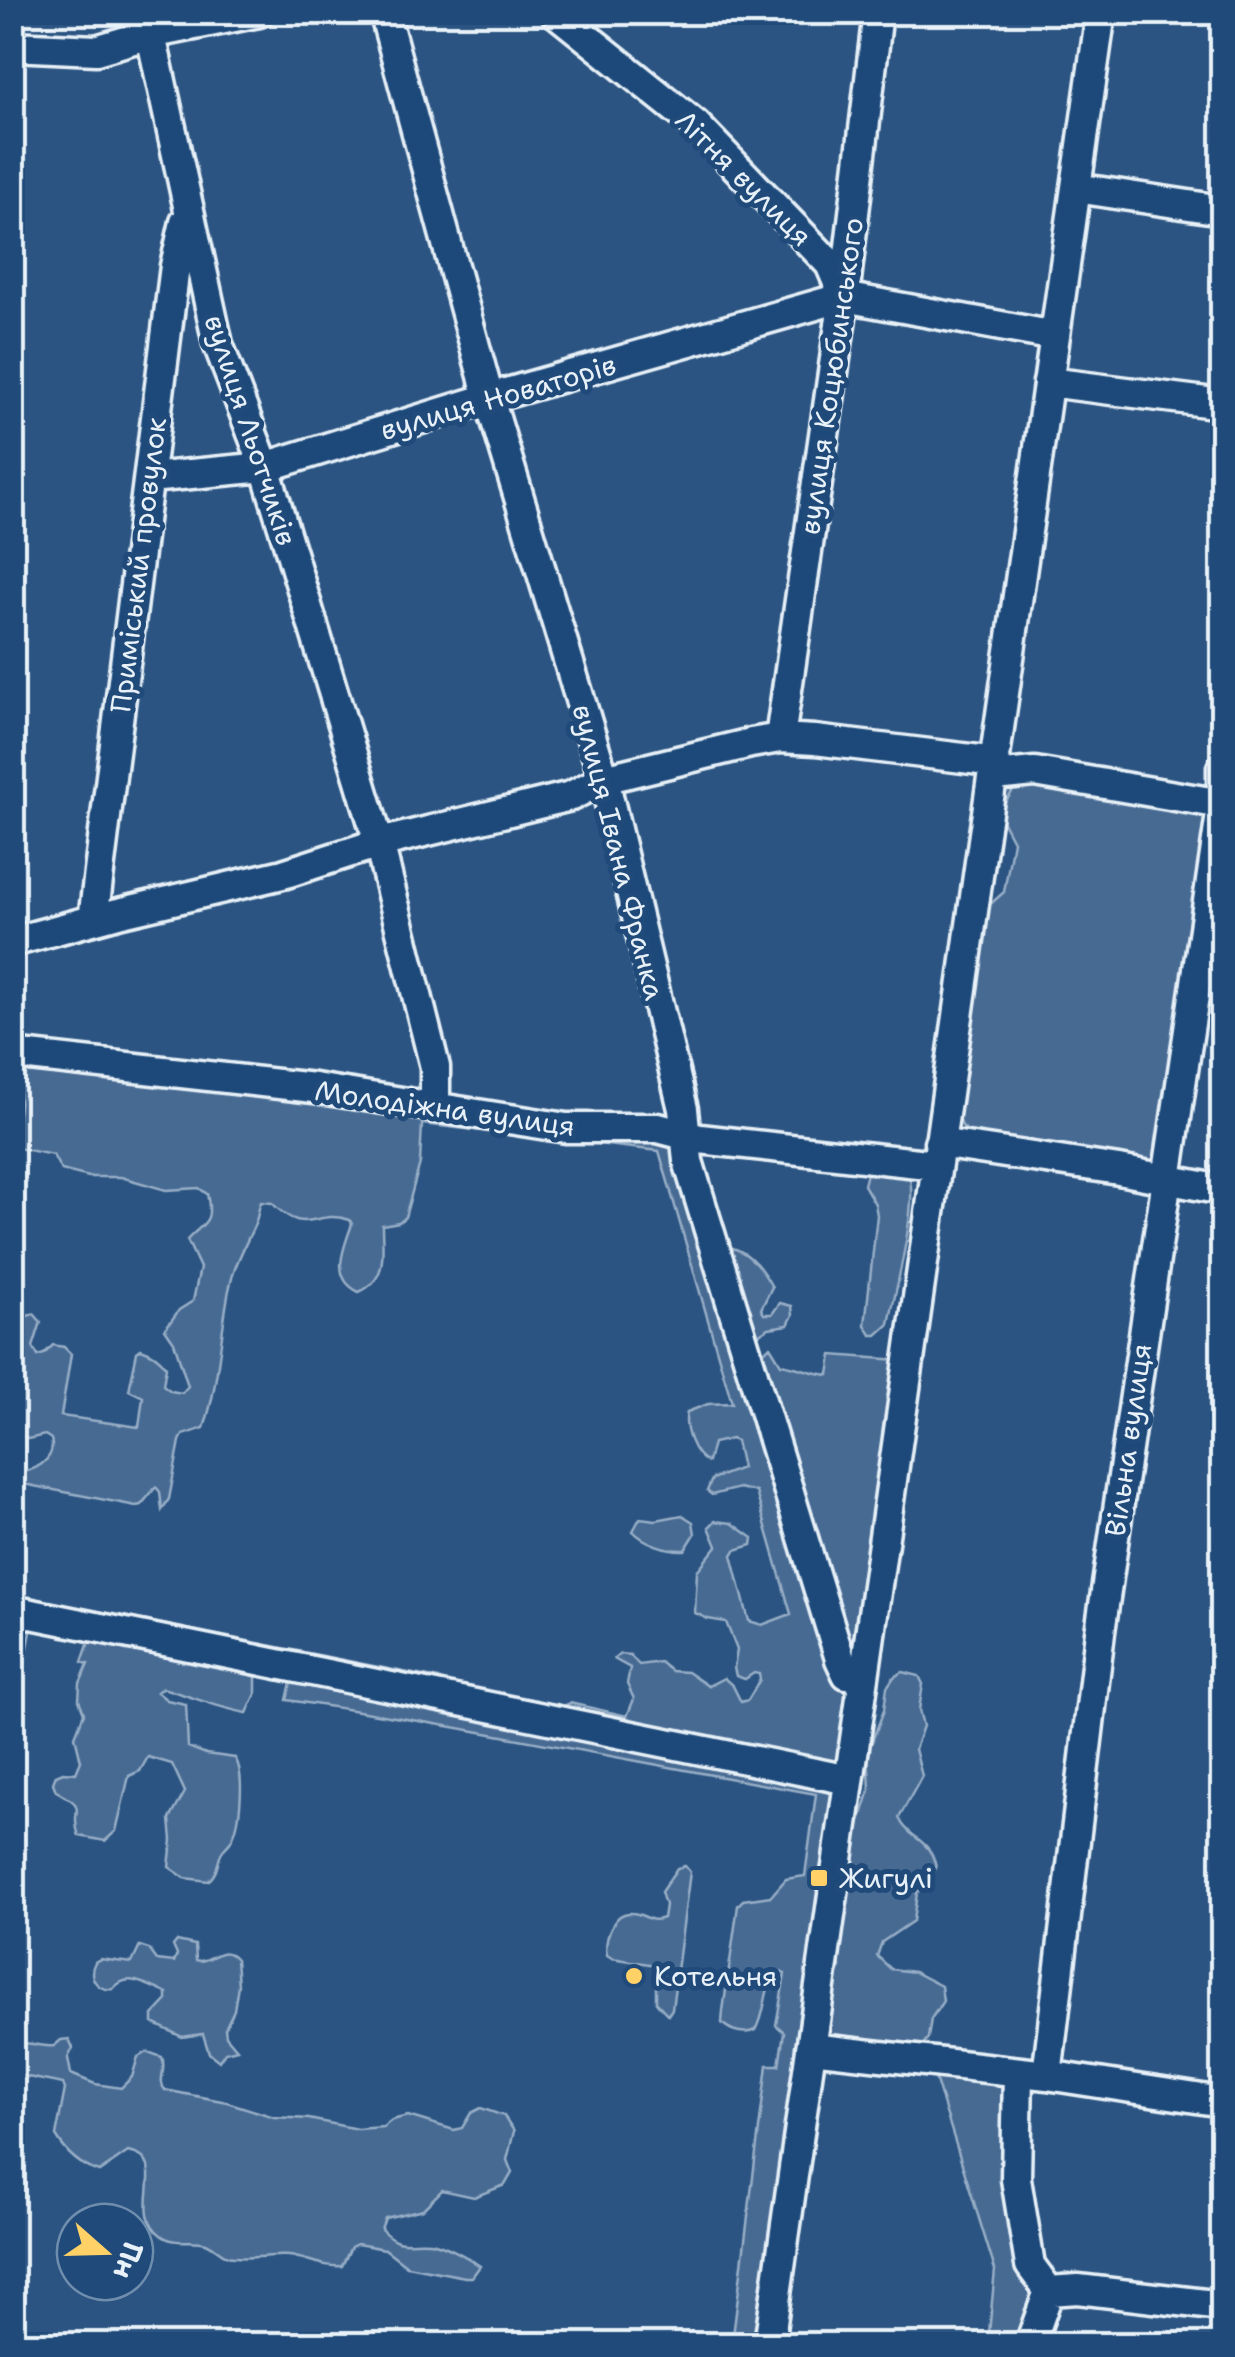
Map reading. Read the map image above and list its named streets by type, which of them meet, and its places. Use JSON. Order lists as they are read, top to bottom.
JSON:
{
  "streets": {
    "street": [
      "Літня вулиця",
      "вулиця Коцюбинського",
      "вулиця Новаторів",
      "вулиця Льотчиків",
      "Приміський провулок",
      "вулиця Івана Франка",
      "Молодіжна вулиця",
      "Вільна вулиця"
    ]
  },
  "crossings": [
    ["Літня вулиця", "вулиця Коцюбинського"],
    ["Літня вулиця", "вулиця Новаторів"],
    ["вулиця Коцюбинського", "вулиця Новаторів"],
    ["вулиця Новаторів", "вулиця Льотчиків"],
    ["вулиця Новаторів", "Приміський провулок"],
    ["вулиця Новаторів", "вулиця Івана Франка"],
    ["вулиця Льотчиків", "Приміський провулок"],
    ["вулиця Льотчиків", "Молодіжна вулиця"],
    ["вулиця Івана Франка", "Молодіжна вулиця"],
    ["Молодіжна вулиця", "Вільна вулиця"]
  ],
  "places": {
    "transit": ["Жигулі"],
    "other": ["Котельня"]
  },
  "north": "right"
}
